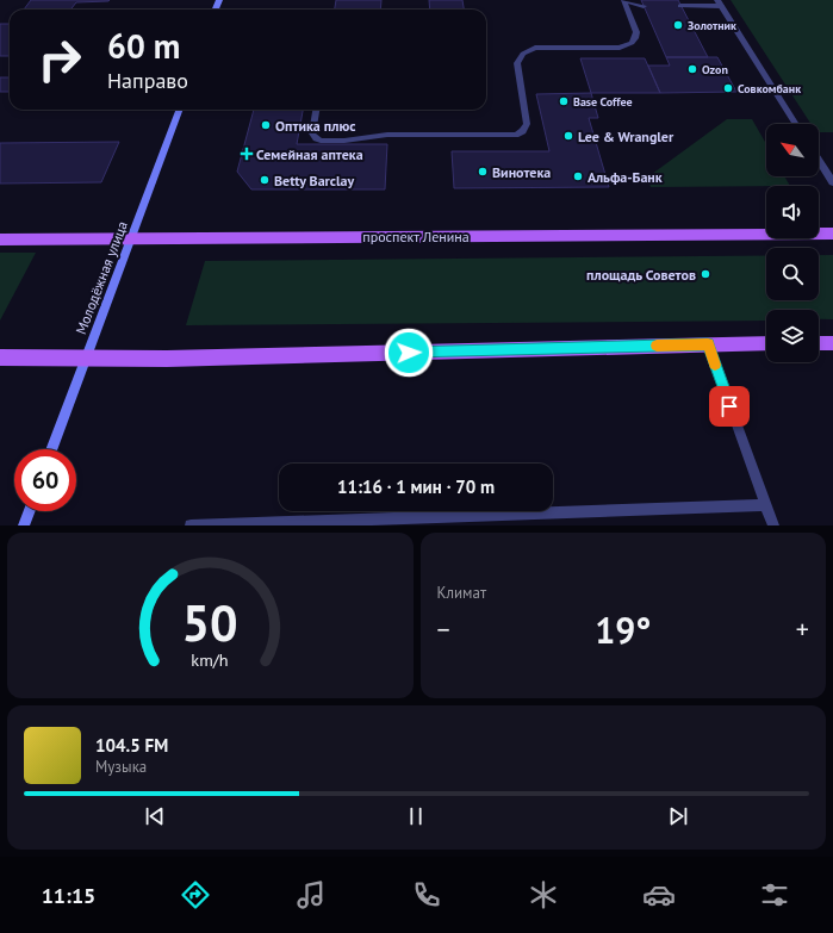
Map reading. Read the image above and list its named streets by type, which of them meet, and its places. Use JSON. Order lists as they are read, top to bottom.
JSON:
{
  "streets": {
    "main road": ["проспект Ленина"],
    "street": ["Молодёжная улица"]
  },
  "crossings": [
    ["проспект Ленина", "Молодёжная улица"]
  ],
  "places": {
    "other": [
      "Золотник",
      "Ozon",
      "Совкомбанк",
      "Base Coffee",
      "Оптика плюс",
      "Lee & Wrangler",
      "Винотека",
      "Альфа-Банк",
      "Betty Barclay",
      "площадь Советов"
    ],
    "health": ["Семейная аптека"]
  },
  "north": "top left",
  "page": {
    "turn": ["60 m", "Направо"],
    "limit": "60",
    "trip": "11:16 · 1 мин · 70 m",
    "tile": "Климат",
    "heat": ["−", "19°", "+"],
    "song": ["104.5 FM", "Музыка"],
    "tabs": "11:15",
    "gauge": ["50", "km/h"]
  }
}
